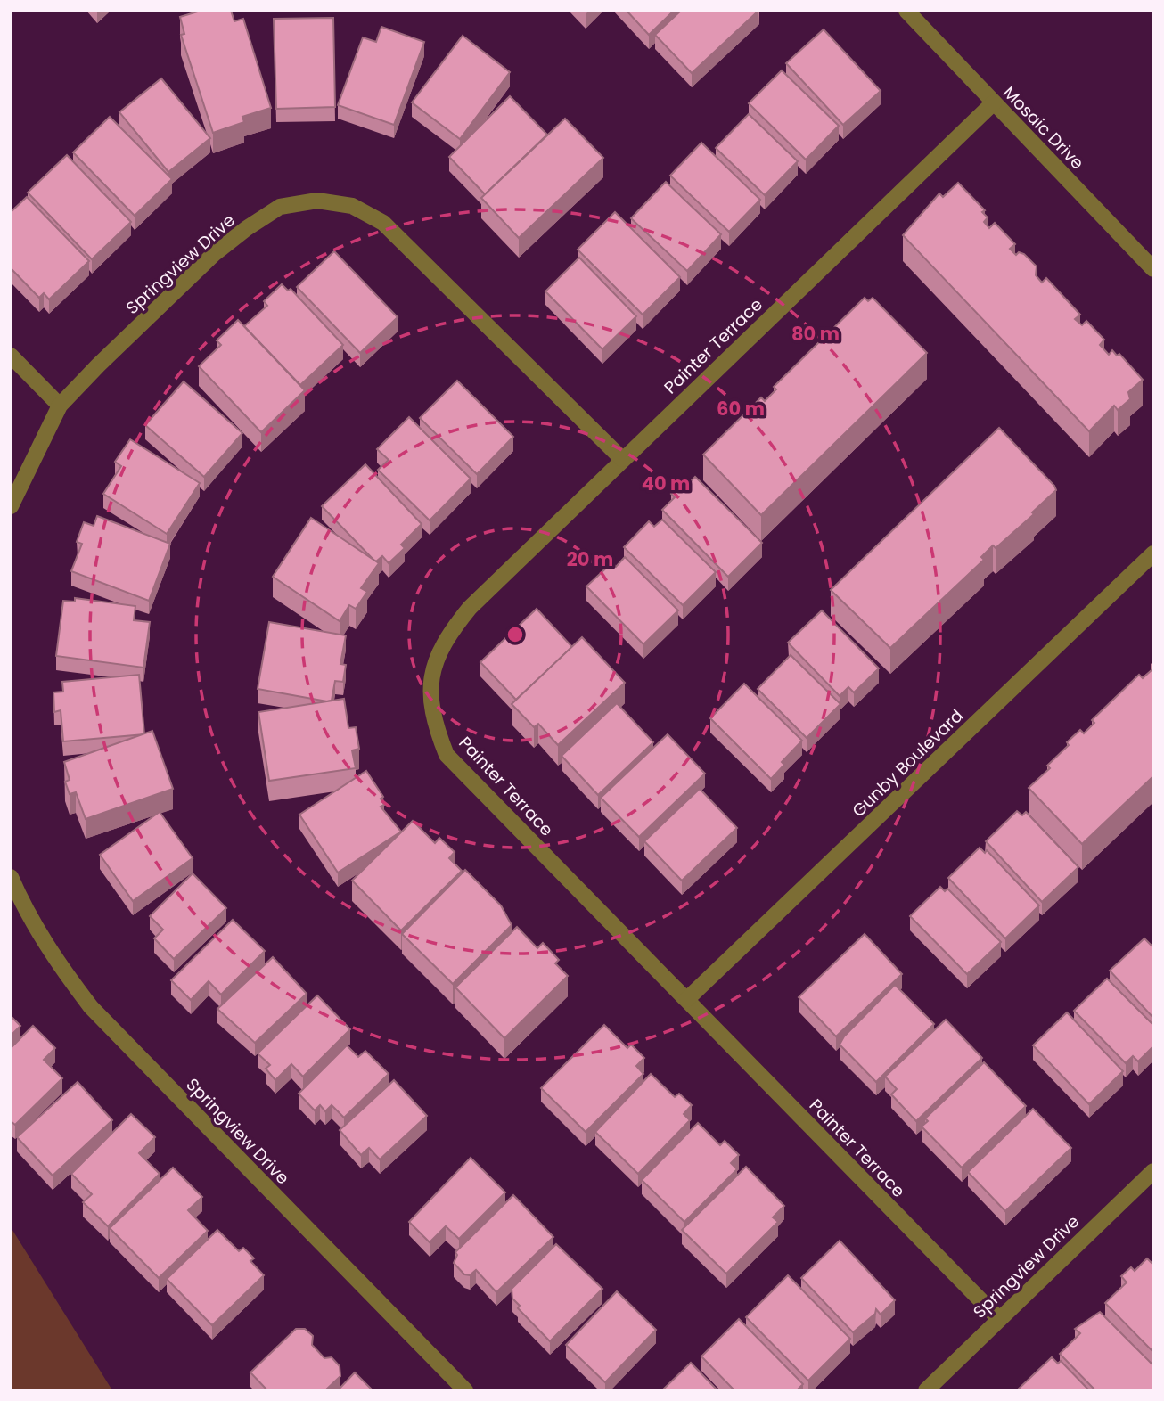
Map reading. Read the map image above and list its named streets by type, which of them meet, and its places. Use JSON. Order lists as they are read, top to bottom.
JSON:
{
  "streets": {
    "street": [
      "Mosaic Drive",
      "Springview Drive",
      "Painter Terrace",
      "Gunby Boulevard"
    ]
  },
  "crossings": [
    ["Mosaic Drive", "Painter Terrace"],
    ["Springview Drive", "Painter Terrace"],
    ["Painter Terrace", "Gunby Boulevard"]
  ],
  "rings": [
    "80 m",
    "60 m",
    "40 m",
    "20 m"
  ]
}
